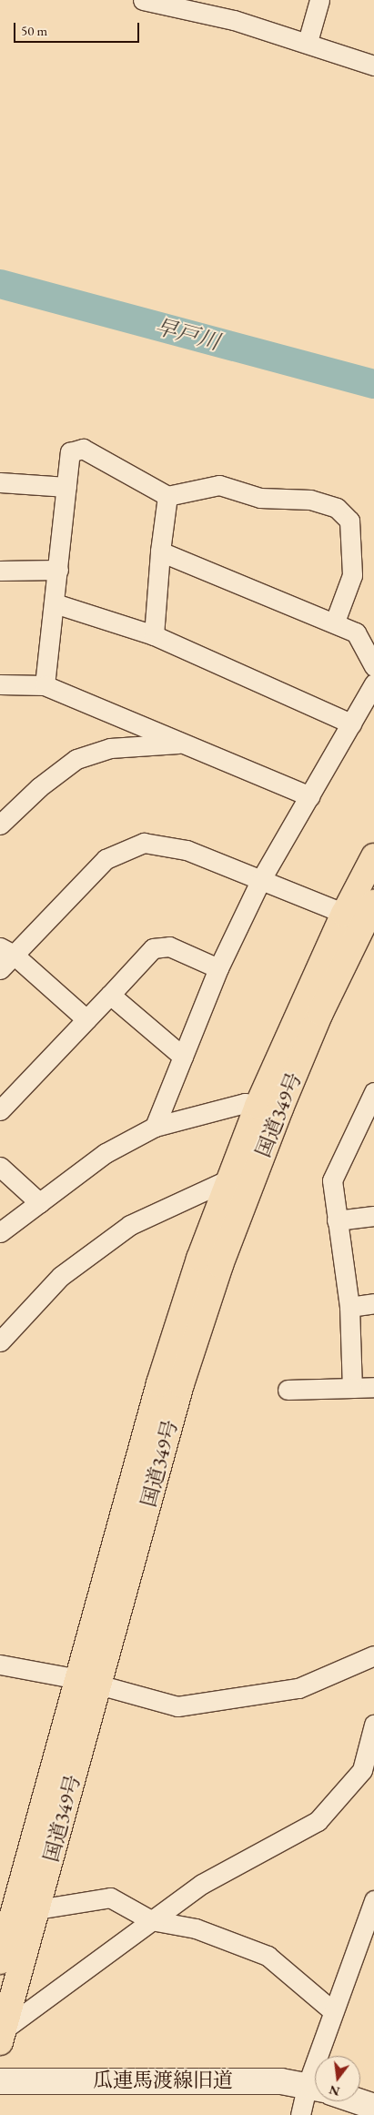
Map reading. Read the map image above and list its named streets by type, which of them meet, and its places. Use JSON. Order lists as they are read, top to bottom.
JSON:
{
  "streets": {
    "highway": ["国道349号"],
    "street": ["瓜連馬渡線旧道"]
  },
  "water": ["早戸川"],
  "scale_bar": "50 m",
  "north": "bottom"
}
